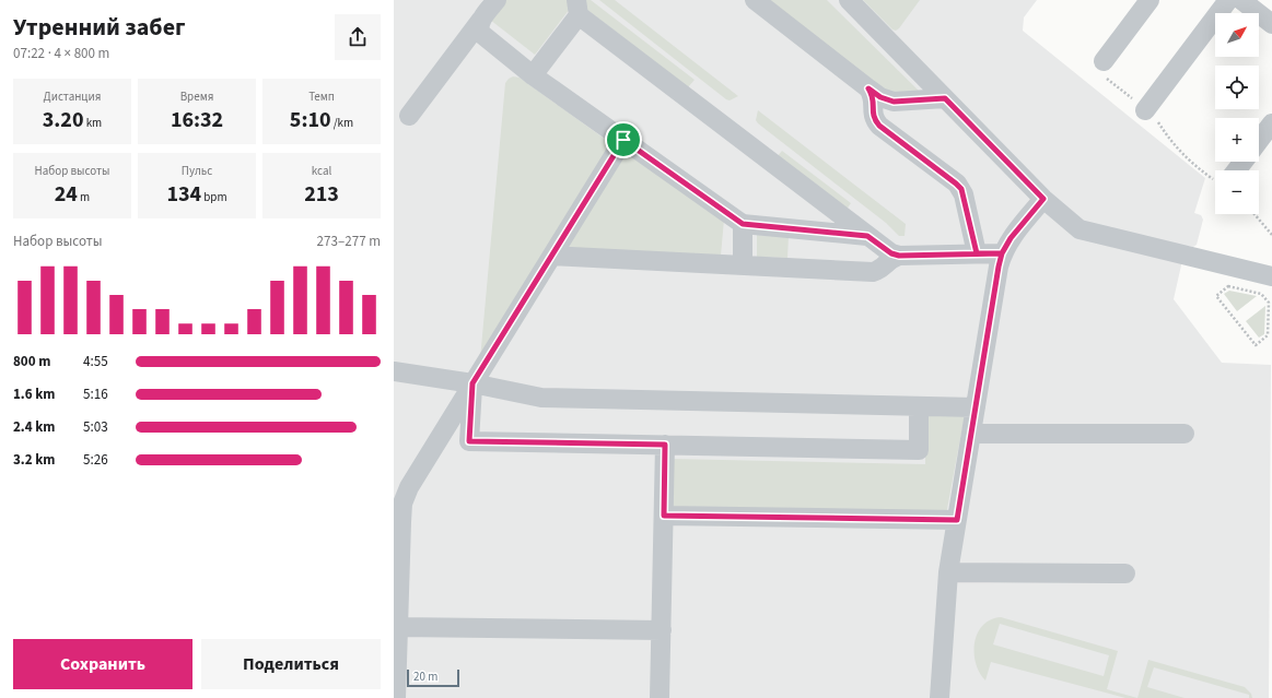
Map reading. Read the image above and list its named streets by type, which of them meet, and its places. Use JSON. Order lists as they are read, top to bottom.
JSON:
{
  "scale_bar": "20 m",
  "north": "top right",
  "page": {
    "heading": ["Утренний забег", "07:22 · 4 × 800 m"],
    "map_buttons": ["+", "−"],
    "stats": [
      ["Дистанция", "3.20 km"],
      ["Время", "16:32"],
      ["Темп", "5:10 /km"],
      ["Набор высоты", "24 m"],
      ["Пульс", "134 bpm"],
      ["kcal", "213"]
    ],
    "chart": ["Набор высоты", "273–277 m"],
    "list": [
      {
        "name": "800 m",
        "note": "4:55"
      },
      {
        "name": "1.6 km",
        "note": "5:16"
      },
      {
        "name": "2.4 km",
        "note": "5:03"
      },
      {
        "name": "3.2 km",
        "note": "5:26"
      }
    ],
    "buttons": ["Сохранить", "Поделиться"],
    "scale": "20 m"
  }
}
